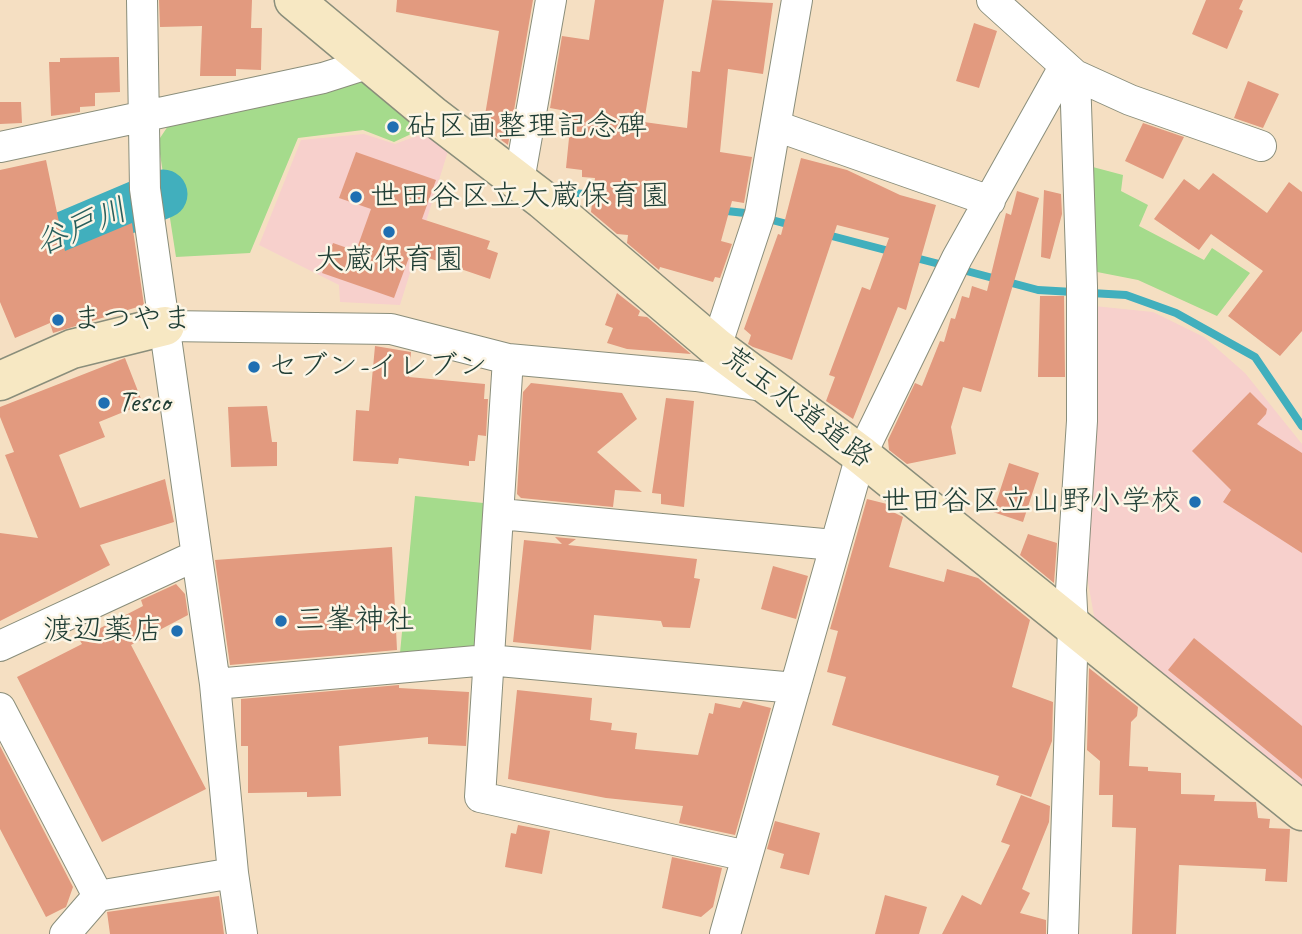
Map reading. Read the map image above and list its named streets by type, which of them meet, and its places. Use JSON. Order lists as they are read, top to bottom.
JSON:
{
  "streets": {
    "main road": ["荒玉水道道路"]
  },
  "water": ["谷戸川"],
  "places": [
    "砧区画整理記念碑",
    "世田谷区立大蔵保育園",
    "大蔵保育園",
    "まつやま",
    "セブン-イレブン",
    "Tesco",
    "世田谷区立山野小学校",
    "三峯神社",
    "渡辺薬店"
  ]
}
